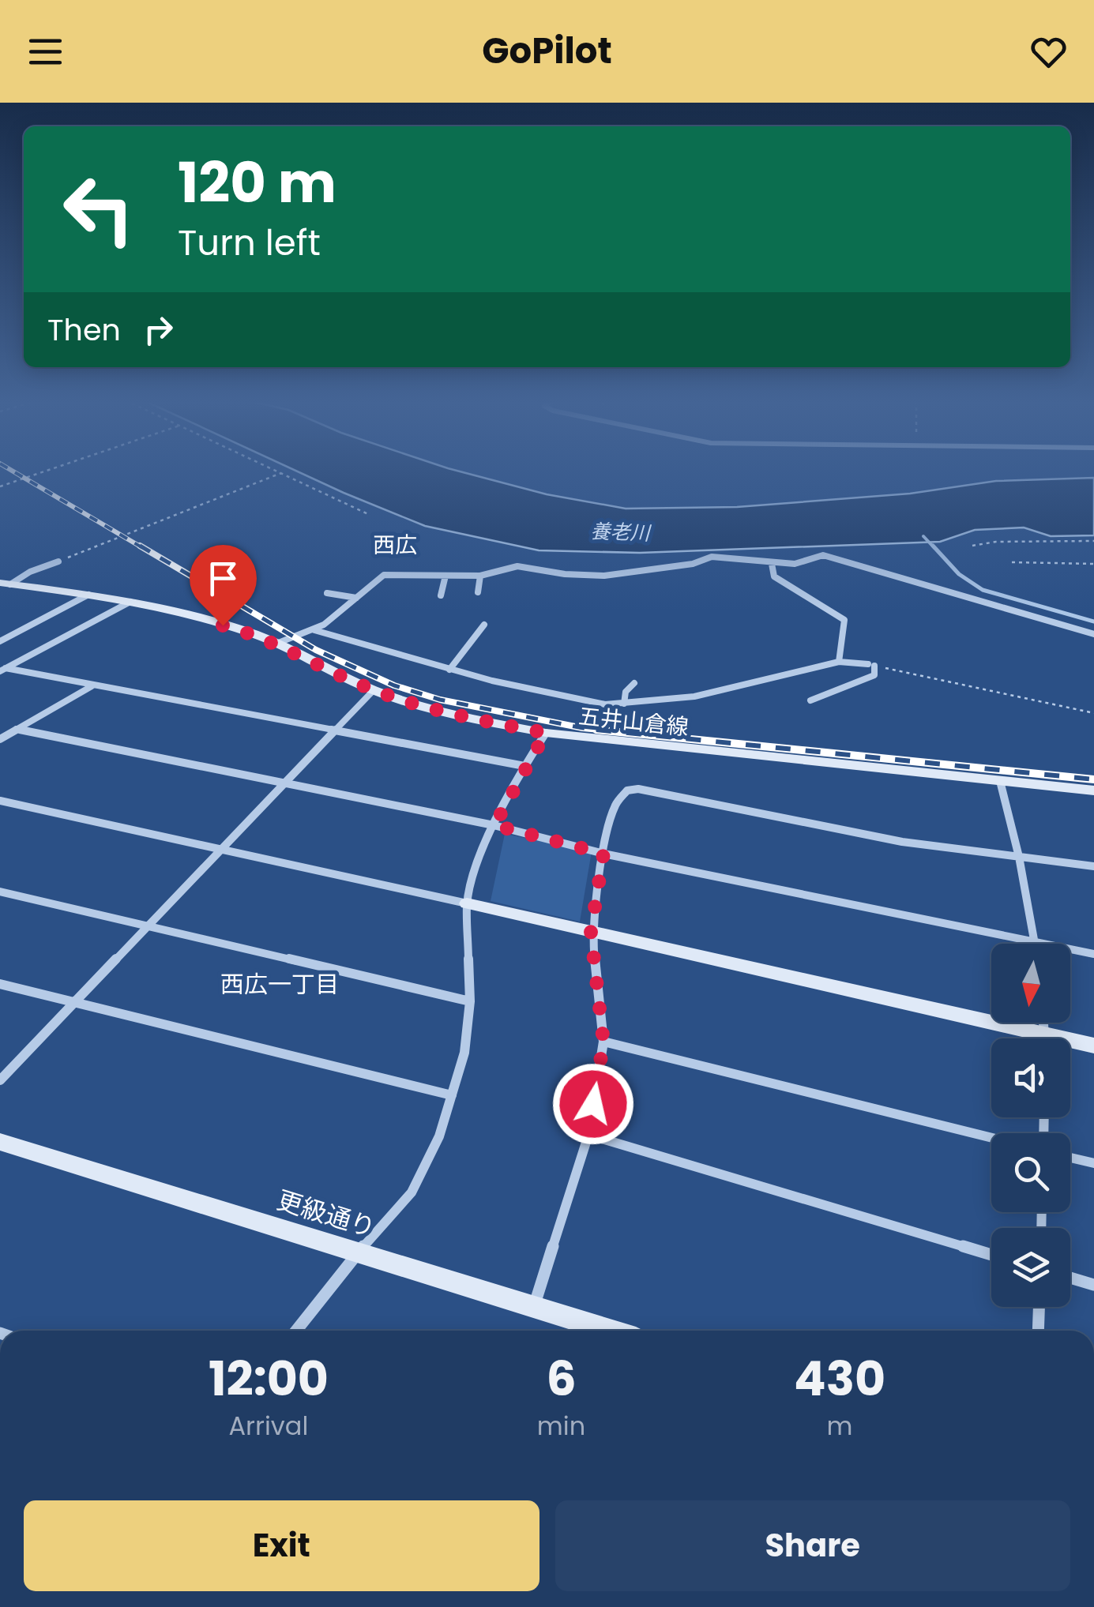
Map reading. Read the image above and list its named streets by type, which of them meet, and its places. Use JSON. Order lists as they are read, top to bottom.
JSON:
{
  "streets": {
    "main road": ["五井山倉線", "更級通り"]
  },
  "districts": ["西広", "西広一丁目"],
  "water": ["養老川"],
  "north": "bottom",
  "page": {
    "header": "GoPilot",
    "turn": ["120 m", "Turn left"],
    "then": "Then",
    "eta": [
      "12:00",
      "Arrival",
      "6",
      "min",
      "430",
      "m"
    ],
    "buttons": ["Exit", "Share"]
  }
}
